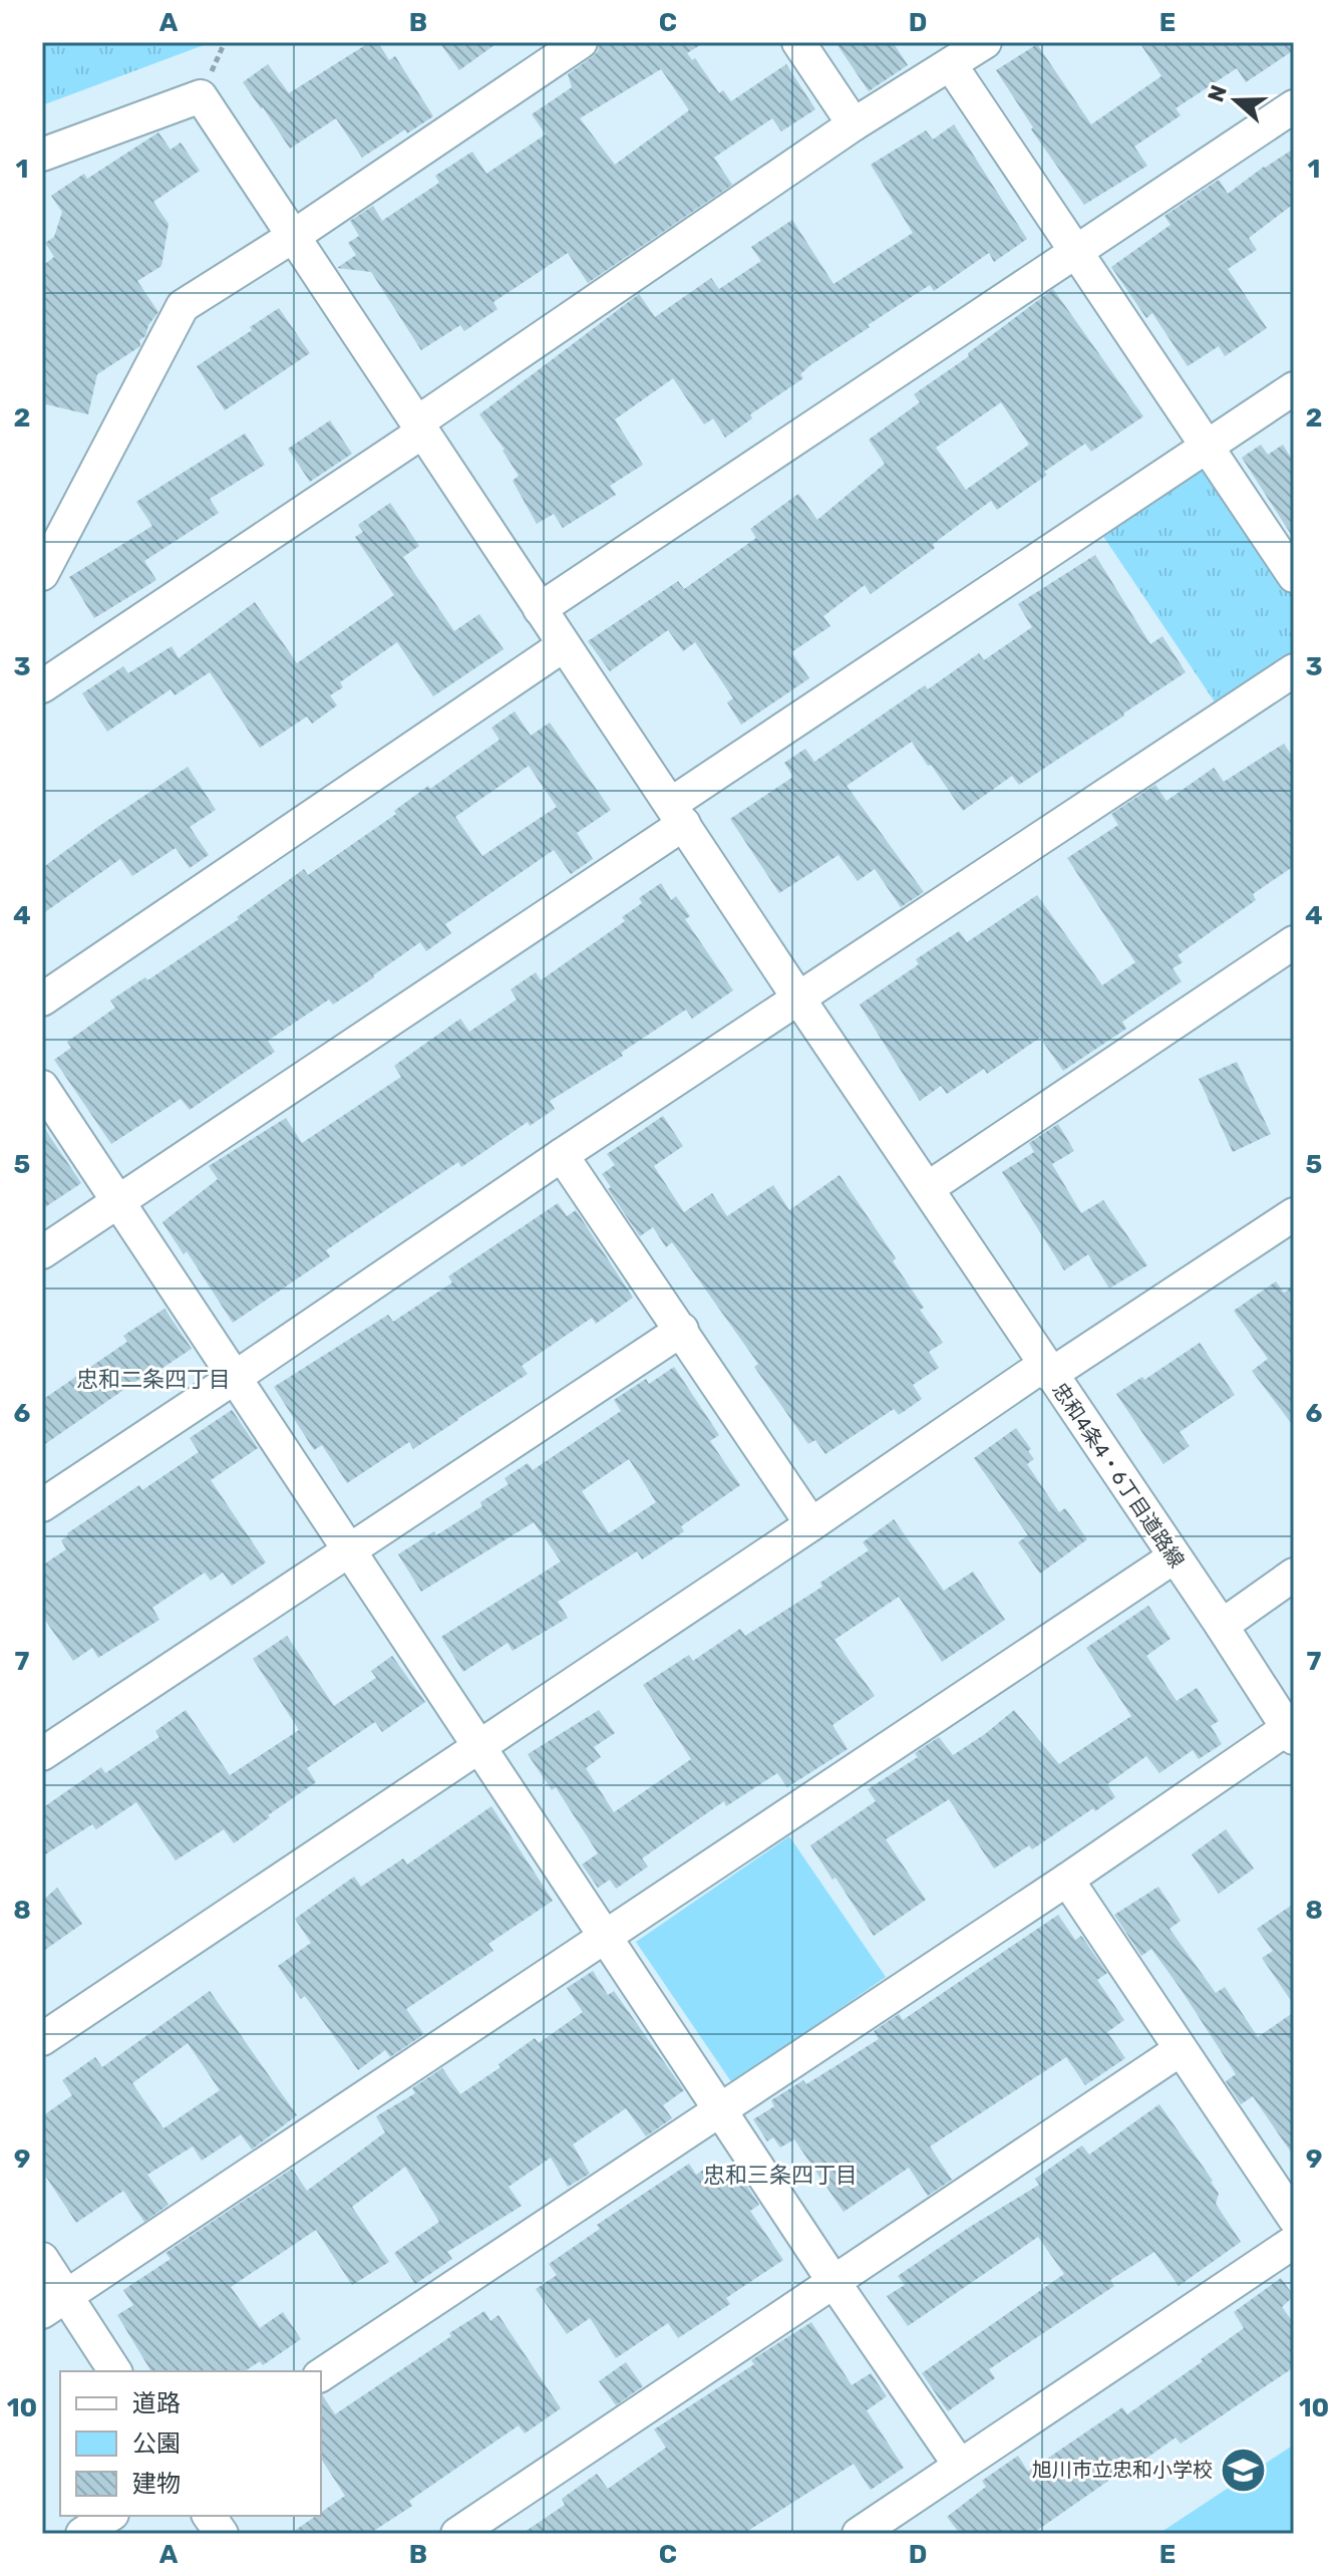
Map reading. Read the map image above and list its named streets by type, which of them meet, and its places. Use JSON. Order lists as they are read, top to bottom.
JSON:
{
  "streets": {
    "street": ["忠和4条4・6丁目道路線"]
  },
  "districts": ["忠和二条四丁目", "忠和三条四丁目"],
  "places": {
    "school or university": ["旭川市立忠和小学校"]
  },
  "legend": ["道路", "公園", "建物"],
  "north": "left",
  "grid": {
    "columns": [
      "A",
      "B",
      "C",
      "D",
      "E"
    ],
    "rows": [
      "1",
      "2",
      "3",
      "4",
      "5",
      "6",
      "7",
      "8",
      "9",
      "10"
    ]
  }
}
